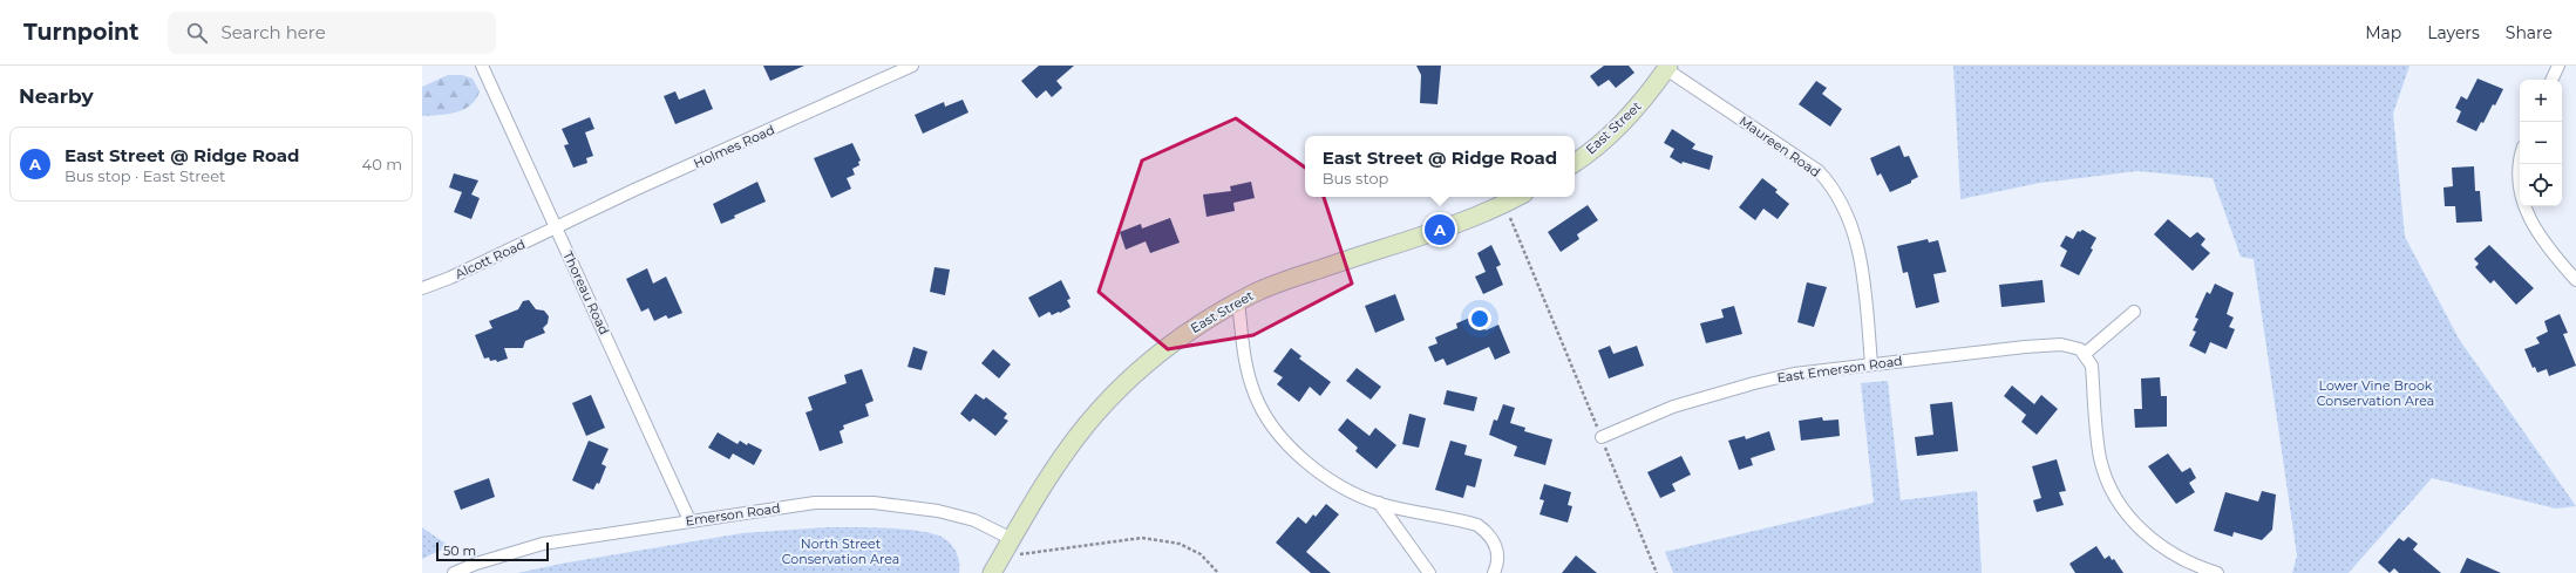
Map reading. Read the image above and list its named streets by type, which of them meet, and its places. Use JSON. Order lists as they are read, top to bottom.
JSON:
{
  "streets": {
    "street": [
      "East Street",
      "Holmes Road",
      "Maureen Road",
      "Alcott Road",
      "Thoreau Road",
      "East Emerson Road",
      "Emerson Road"
    ]
  },
  "crossings": [
    ["East Street", "Maureen Road"],
    ["East Street", "Emerson Road"],
    ["Holmes Road", "Alcott Road"],
    ["Holmes Road", "Thoreau Road"],
    ["Maureen Road", "East Emerson Road"],
    ["Alcott Road", "Thoreau Road"],
    ["Thoreau Road", "Emerson Road"]
  ],
  "parks": ["Lower Vine Brook Conservation Area", "North Street Conservation Area"],
  "scale_bar": "50 m",
  "page": {
    "header": "Turnpoint",
    "search": "Search here",
    "nav": ["Map", "Layers", "Share"],
    "heading": "Nearby",
    "map_buttons": ["+", "−"],
    "list": [
      {
        "mark": "A",
        "name": "East Street @ Ridge Road",
        "note": "Bus stop · East Street",
        "value": "40 m"
      }
    ],
    "popup": ["East Street @ Ridge Road", "Bus stop"],
    "pins": "A",
    "scale": "50 m"
  }
}
